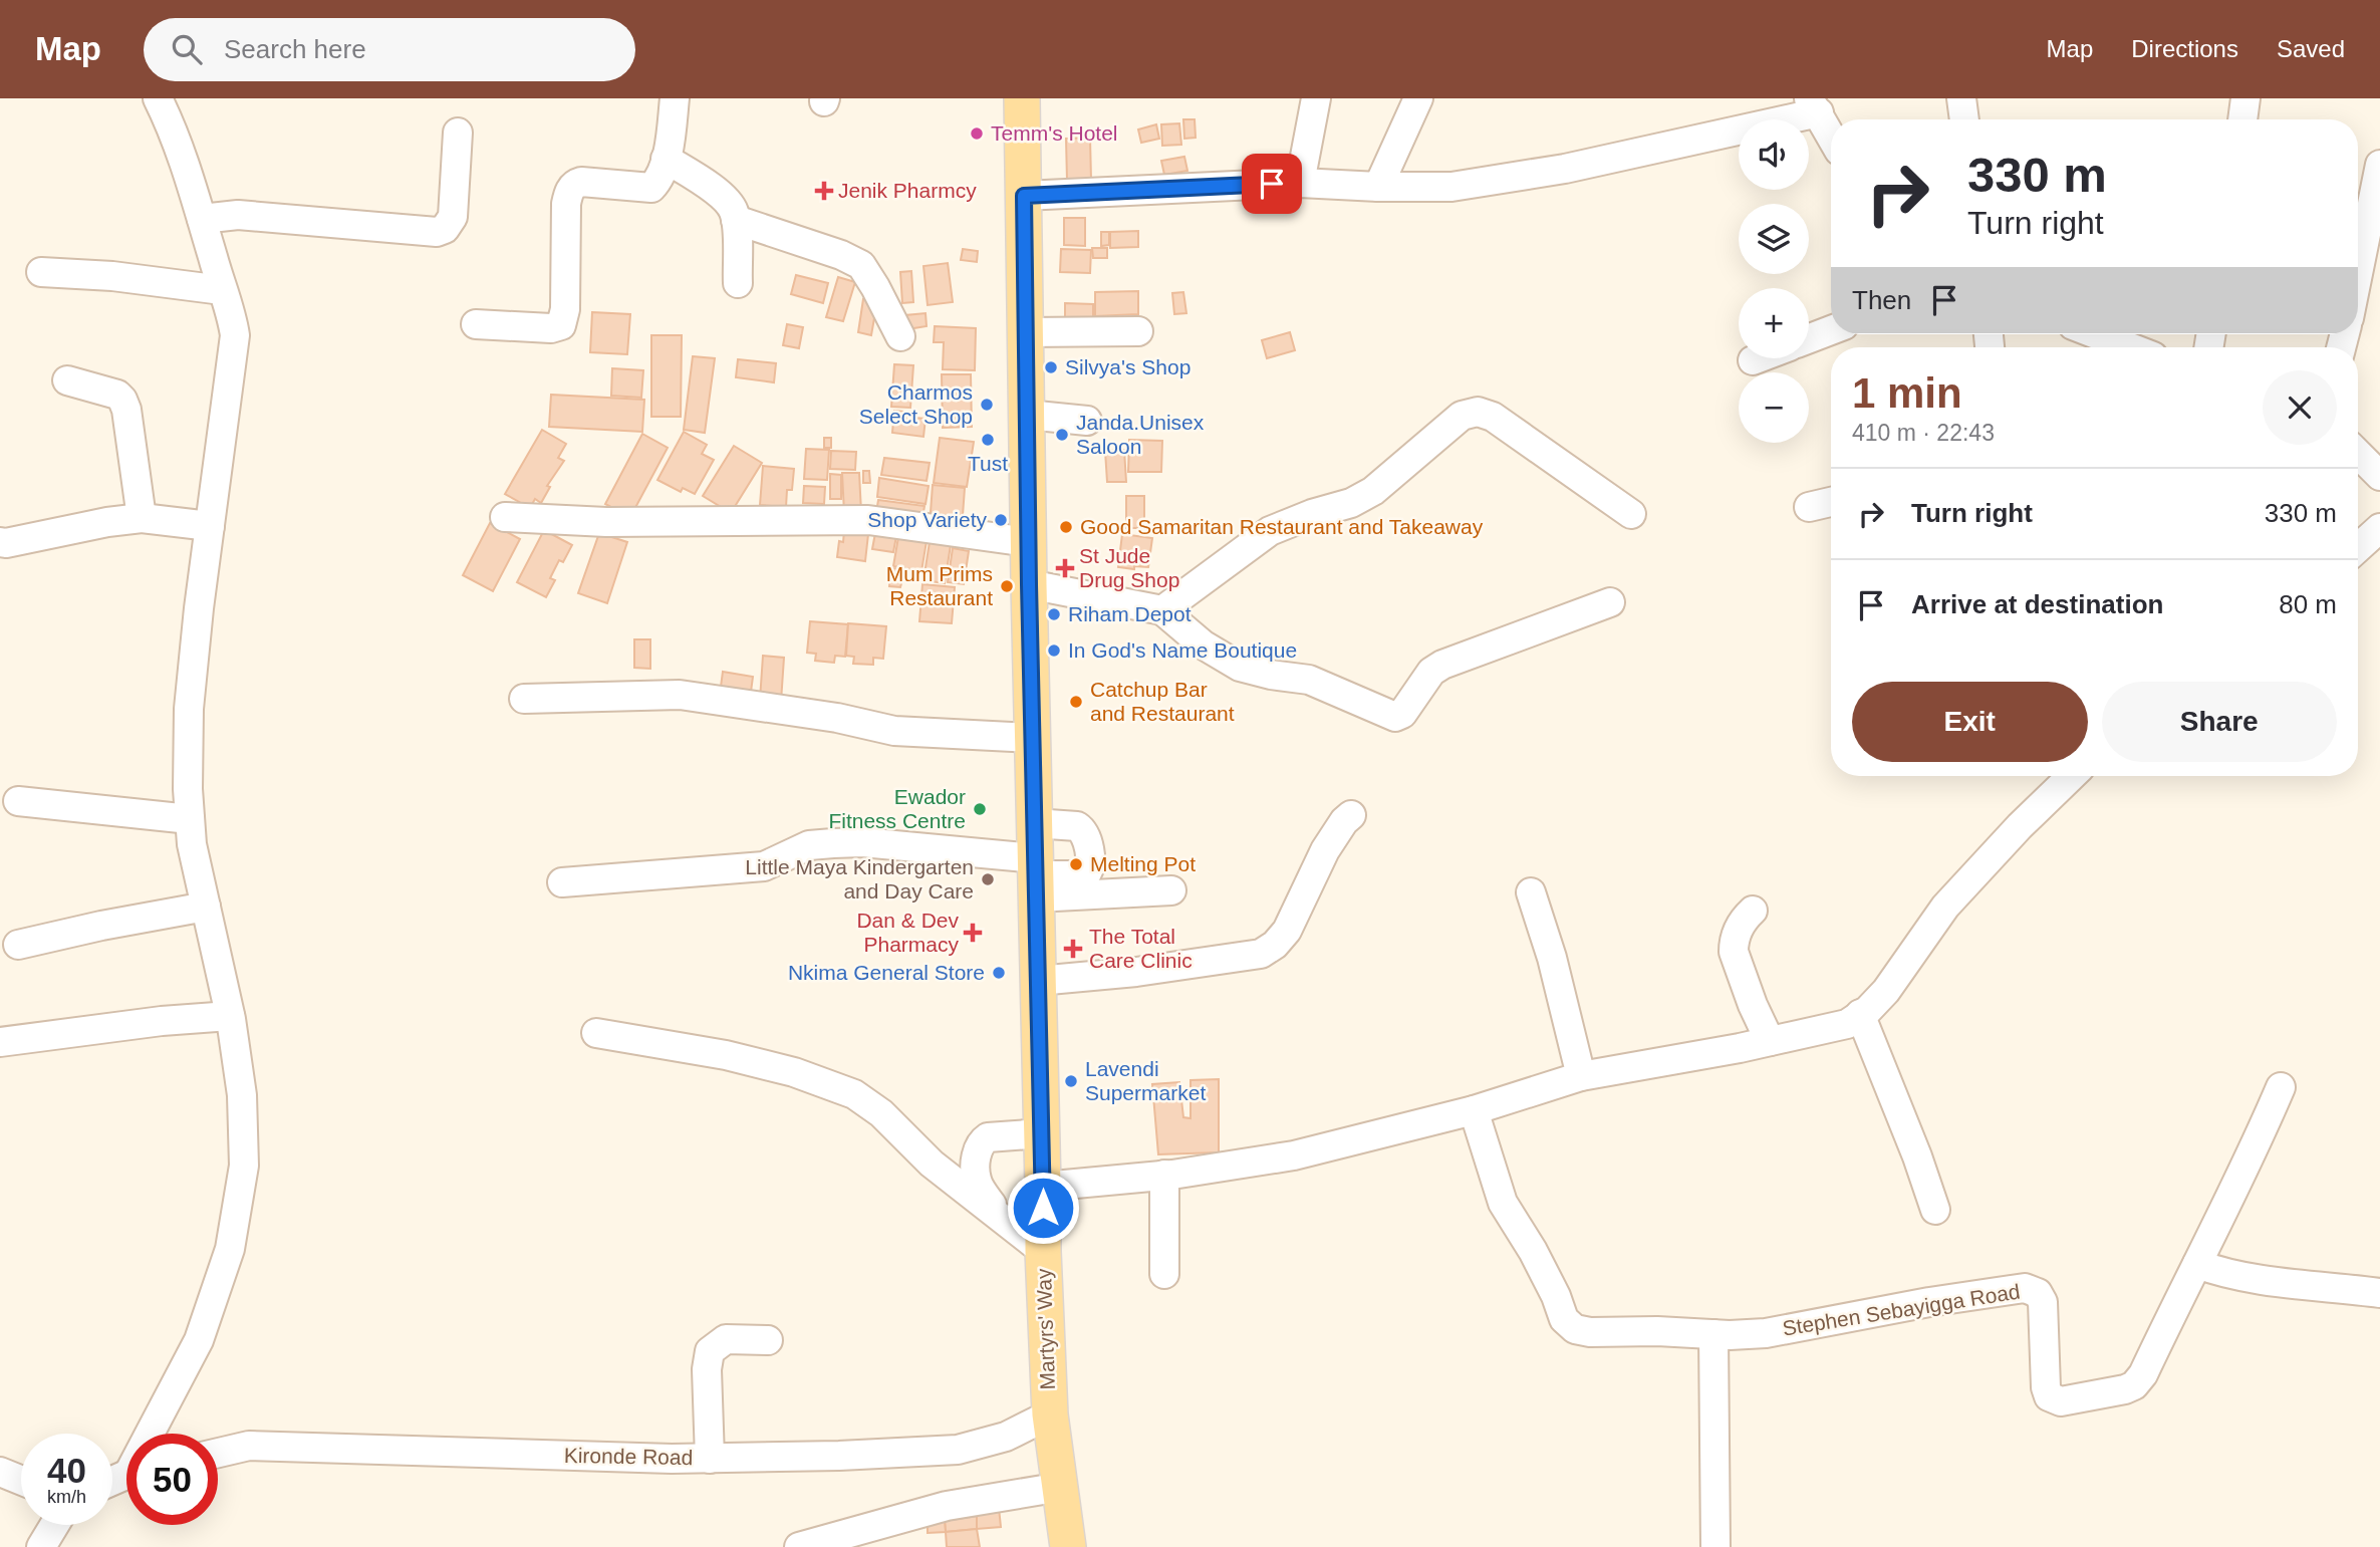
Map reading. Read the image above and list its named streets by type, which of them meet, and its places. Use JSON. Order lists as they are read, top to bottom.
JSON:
{
  "streets": {
    "main road": ["Martyrs' Way"],
    "street": ["Stephen Sebayigga Road", "Kironde Road"]
  },
  "crossings": [
    ["Martyrs' Way", "Kironde Road"]
  ],
  "places": {
    "other": [
      "Temm's Hotel",
      "Silvya's Shop",
      "Charmos Select Shop",
      "Janda.Unisex Saloon",
      "Tust",
      "Shop Variety",
      "Good Samaritan Restaurant and Takeaway",
      "Mum Prims Restaurant",
      "Riham Depot",
      "In God's Name Boutique",
      "Catchup Bar and Restaurant",
      "Ewador Fitness Centre",
      "Melting Pot",
      "Little Maya Kindergarten and Day Care",
      "Nkima General Store",
      "Lavendi Supermarket"
    ],
    "health": [
      "Jenik Pharmcy",
      "St Jude Drug Shop",
      "Dan & Dev Pharmacy",
      "The Total Care Clinic"
    ]
  },
  "page": {
    "header": "Map",
    "search": "Search here",
    "nav": ["Map", "Directions", "Saved"],
    "map_buttons": ["+", "−"],
    "turn": ["330 m", "Turn right"],
    "then": "Then",
    "heading": ["1 min", "410 m · 22:43"],
    "list": [
      {
        "name": "Turn right",
        "value": "330 m"
      },
      {
        "name": "Arrive at destination",
        "value": "80 m"
      }
    ],
    "buttons": ["Exit", "Share"],
    "speed": "40 km/h",
    "limit": "50"
  }
}
